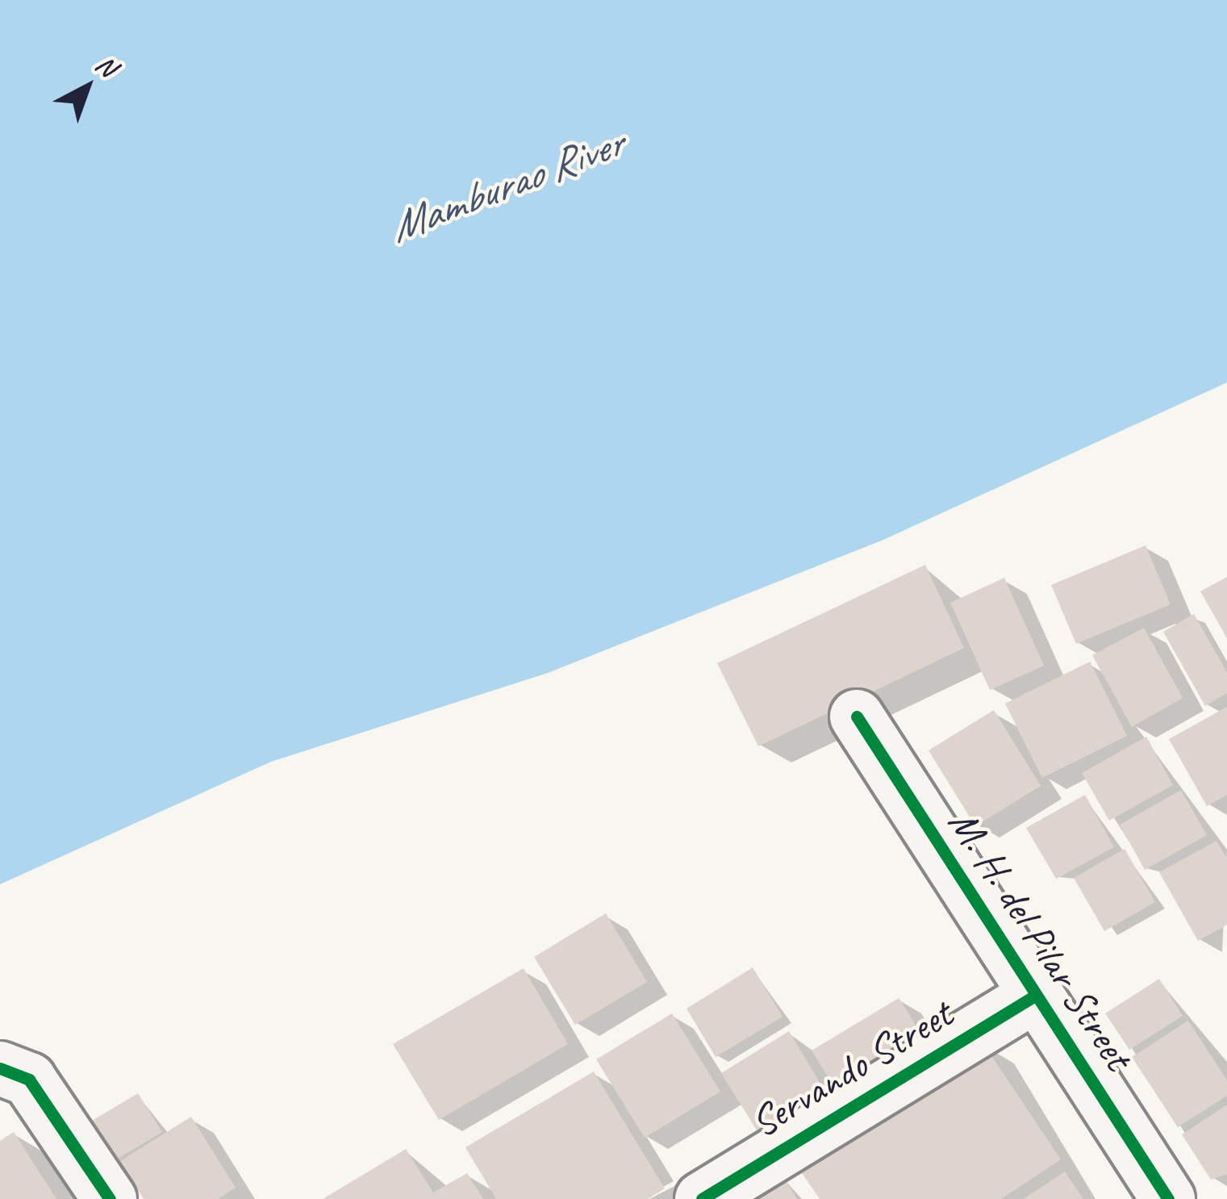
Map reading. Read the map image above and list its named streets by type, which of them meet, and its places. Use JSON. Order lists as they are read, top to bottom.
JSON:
{
  "streets": {
    "street": ["M. H. del Pilar Street", "Servando Street"]
  },
  "crossings": [
    ["M. H. del Pilar Street", "Servando Street"]
  ],
  "water": ["Mamburao River"],
  "north": "top right"
}
